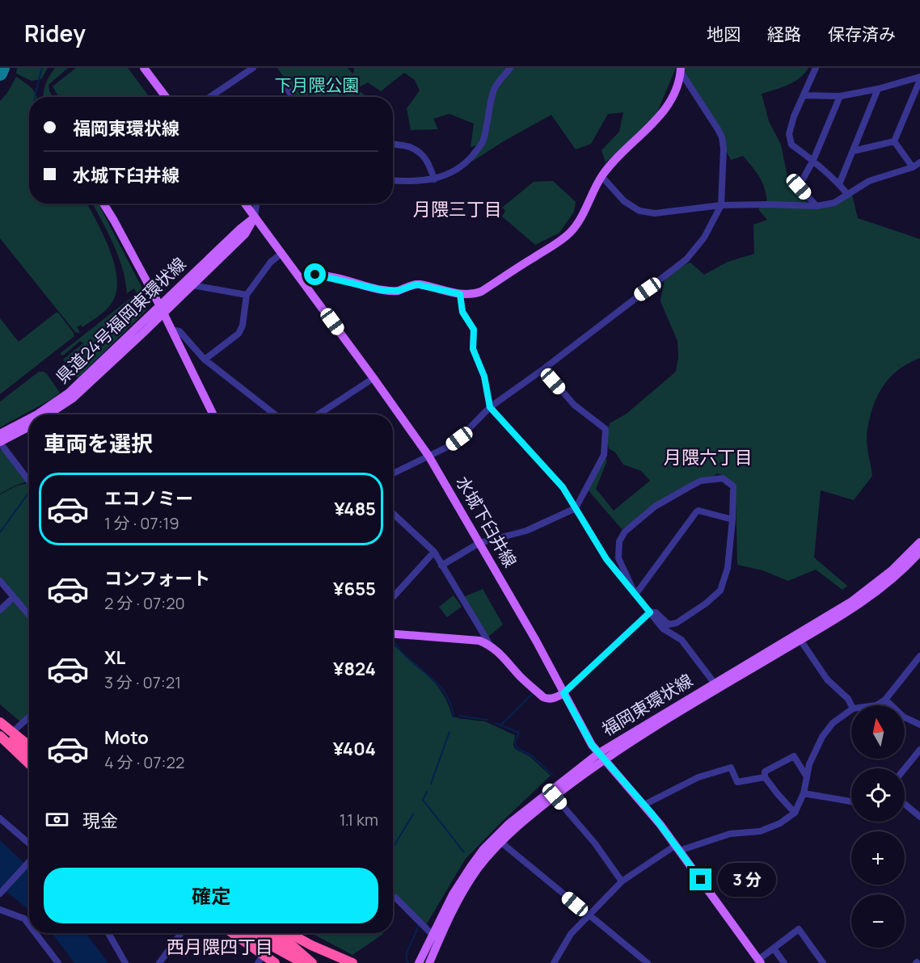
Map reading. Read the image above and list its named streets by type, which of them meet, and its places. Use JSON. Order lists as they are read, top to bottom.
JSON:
{
  "streets": {
    "main road": ["県道24号福岡東環状線", "水城下臼井線", "福岡東環状線"]
  },
  "crossings": [
    ["水城下臼井線", "福岡東環状線"]
  ],
  "districts": ["月隈三丁目", "月隈六丁目", "西月隈四丁目"],
  "parks": ["下月隈公園"],
  "north": "top",
  "page": {
    "header": "Ridey",
    "nav": ["地図", "経路", "保存済み"],
    "banner": ["福岡東環状線", "水城下臼井線"],
    "heading": "車両を選択",
    "list": [
      {
        "name": "エコノミー",
        "note": "1 分 · 07:19",
        "value": "¥485"
      },
      {
        "name": "コンフォート",
        "note": "2 分 · 07:20",
        "value": "¥655"
      },
      {
        "name": "XL",
        "note": "3 分 · 07:21",
        "value": "¥824"
      },
      {
        "name": "Moto",
        "note": "4 分 · 07:22",
        "value": "¥404"
      }
    ],
    "map_buttons": ["+", "−"],
    "pay": ["現金", "1.1 km"],
    "buttons": "確定",
    "bubble": "3 分"
  }
}
